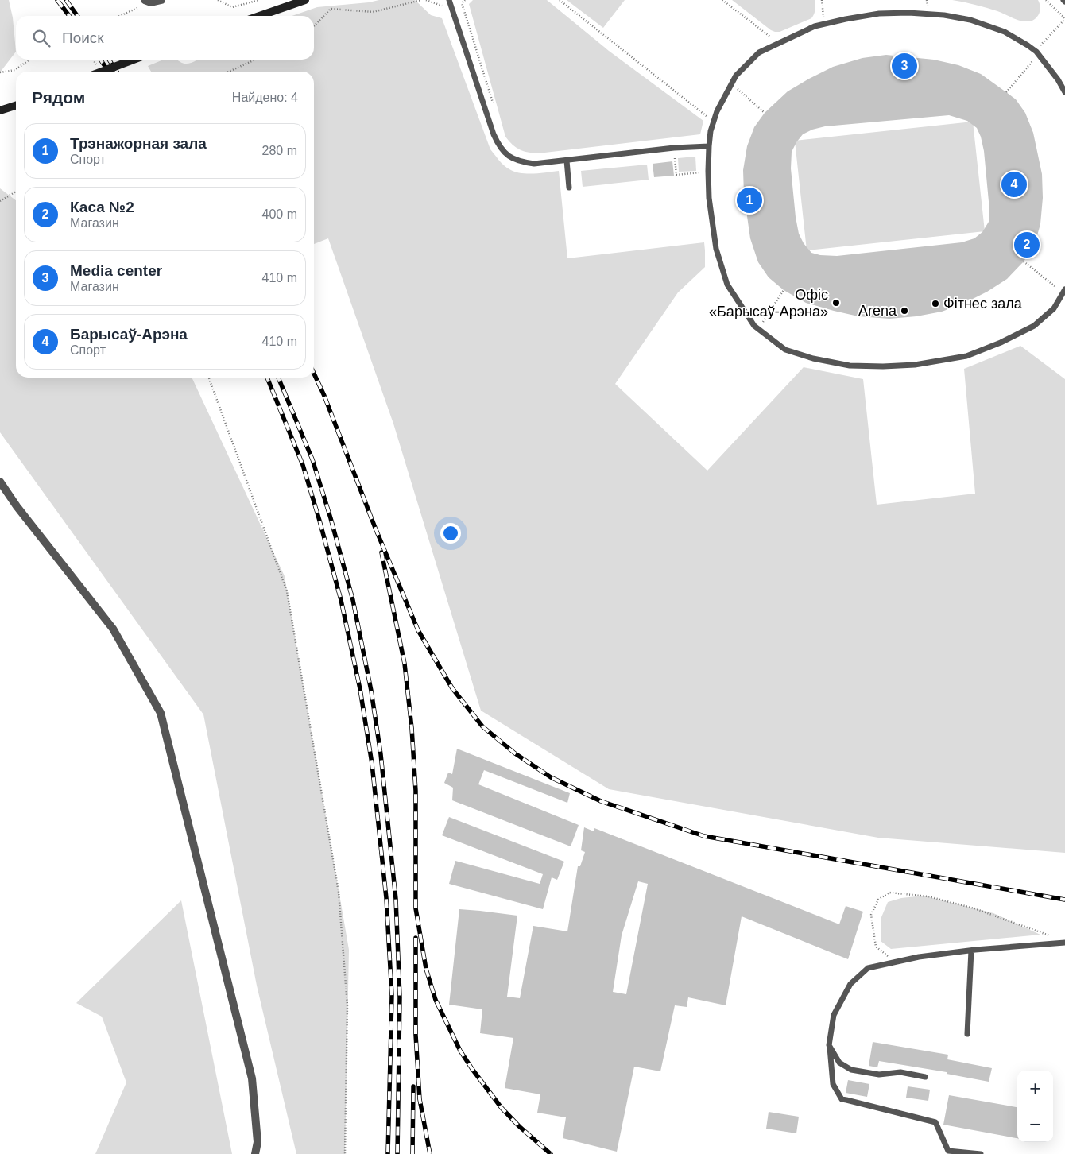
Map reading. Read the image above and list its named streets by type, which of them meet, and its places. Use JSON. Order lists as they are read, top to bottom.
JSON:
{
  "places": ["Офіс «Барысаў-Арэна»", "Фітнес зала", "Arena"],
  "page": {
    "search": "Поиск",
    "pins": [
      "3",
      "4",
      "1",
      "2"
    ],
    "heading": ["Рядом", "Найдено: 4"],
    "list": [
      {
        "mark": "1",
        "name": "Трэнажорная зала",
        "note": "Спорт",
        "value": "280 m"
      },
      {
        "mark": "2",
        "name": "Каса №2",
        "note": "Магазин",
        "value": "400 m"
      },
      {
        "mark": "3",
        "name": "Media center",
        "note": "Магазин",
        "value": "410 m"
      },
      {
        "mark": "4",
        "name": "Барысаў-Арэна",
        "note": "Спорт",
        "value": "410 m"
      }
    ],
    "map_buttons": ["+", "−"]
  }
}
